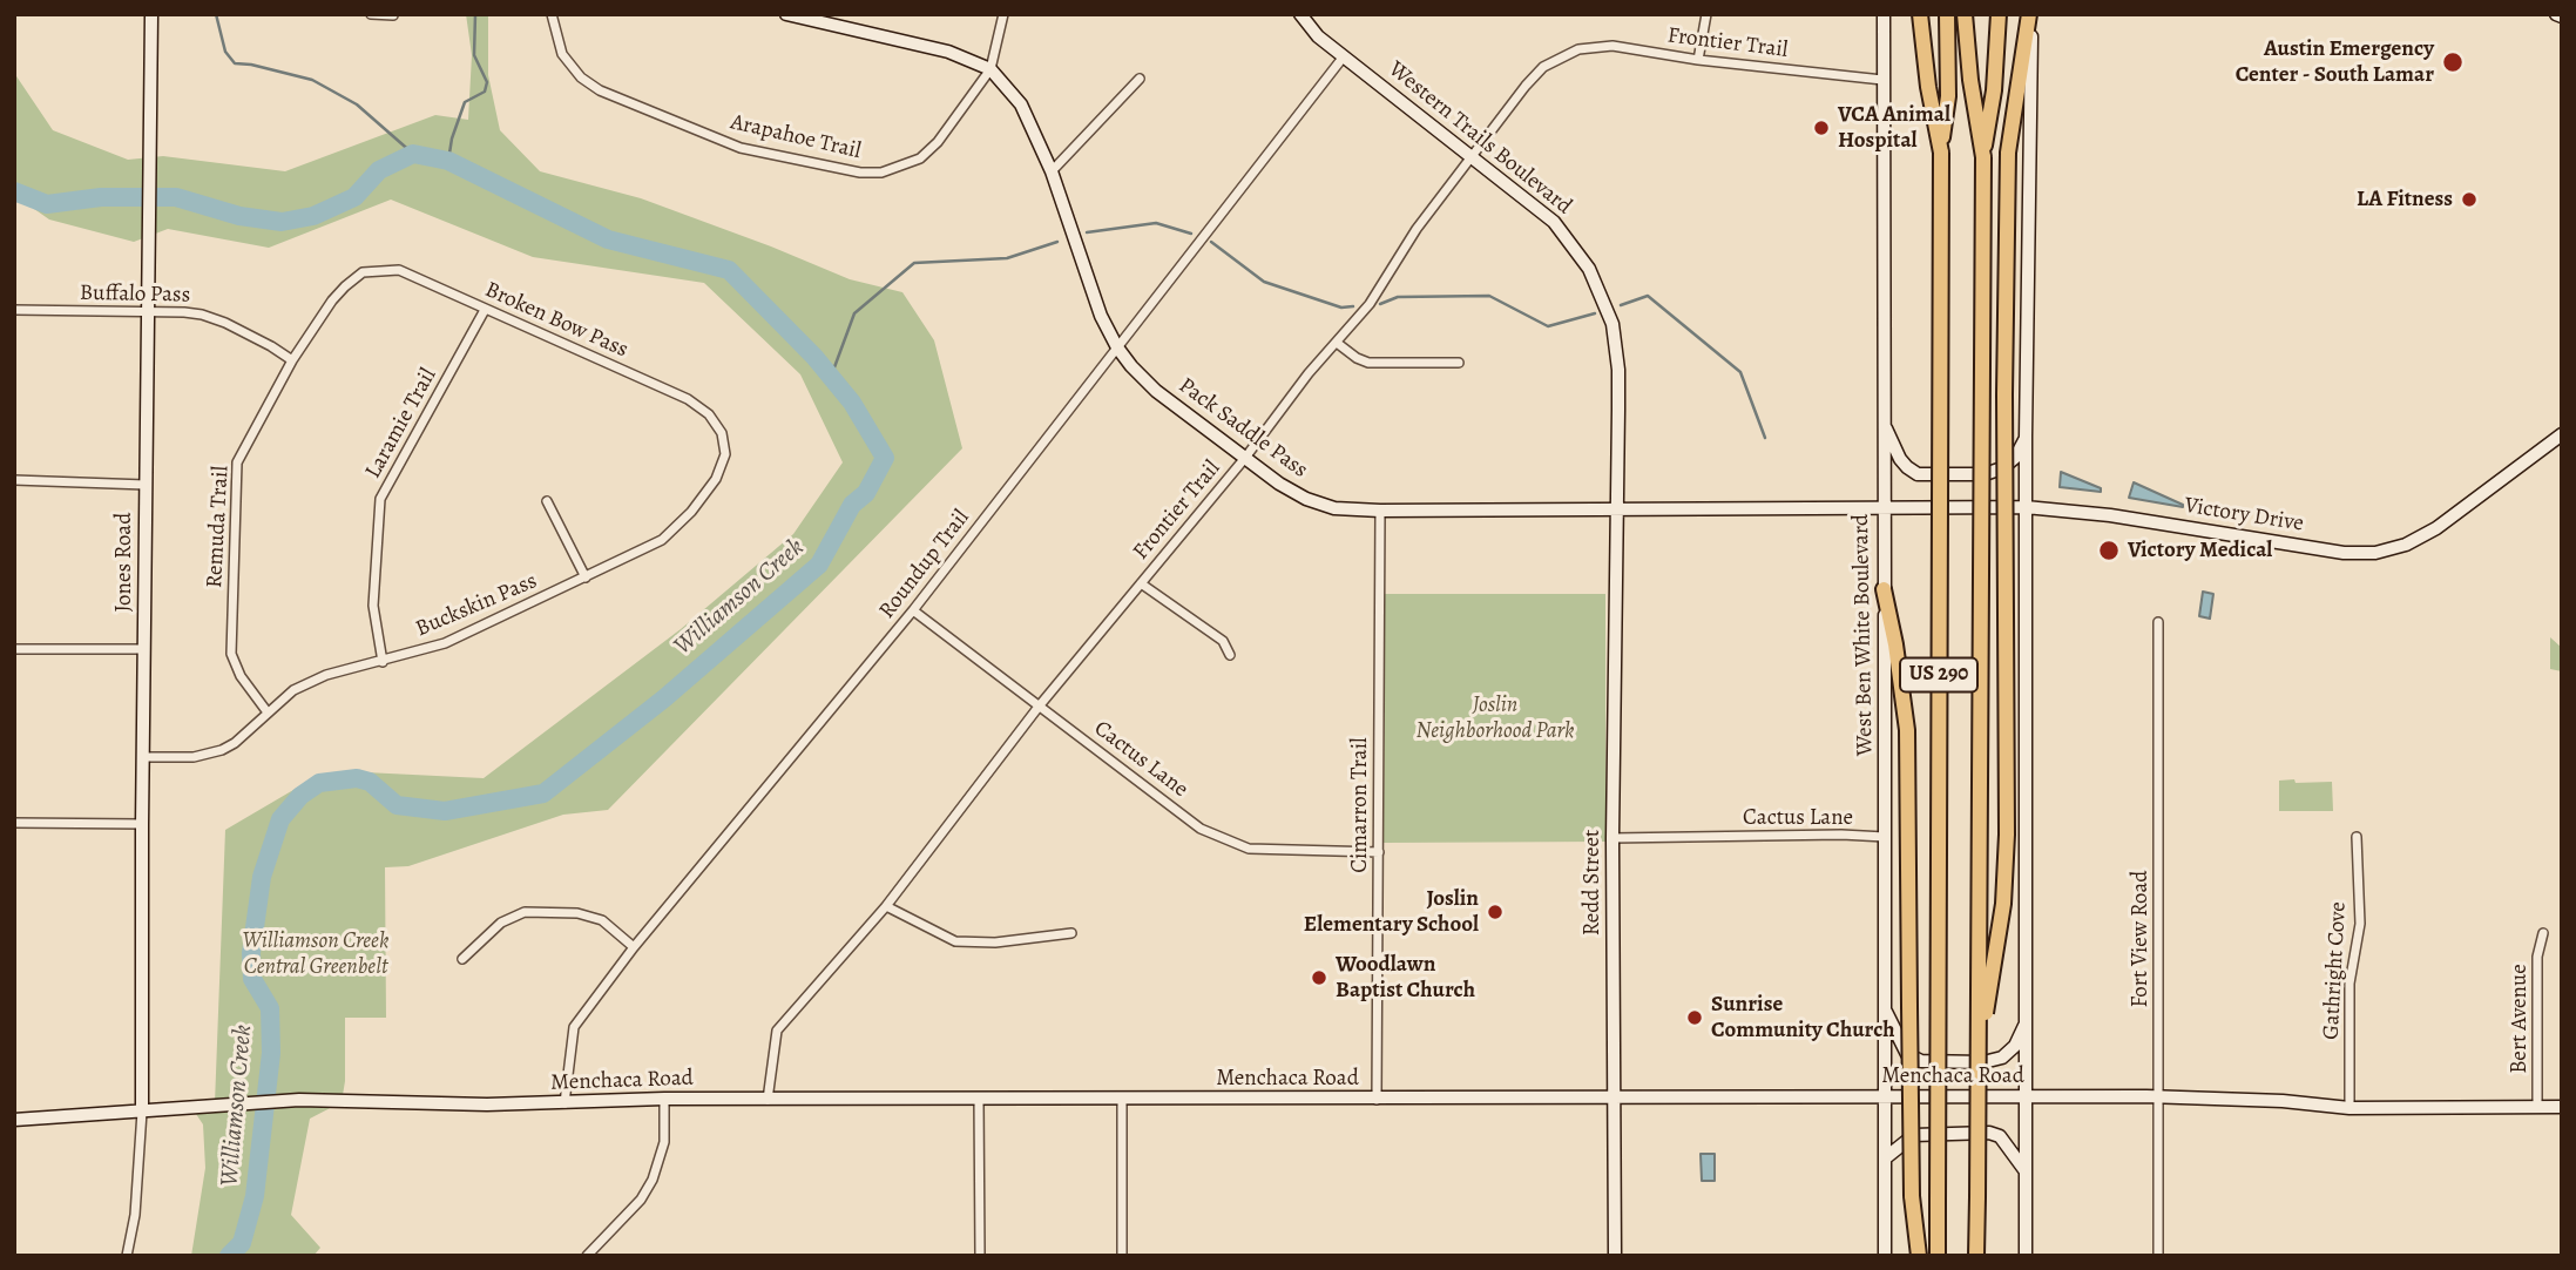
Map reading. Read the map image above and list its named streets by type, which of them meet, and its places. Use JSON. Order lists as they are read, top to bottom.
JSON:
{
  "streets": {
    "highway": ["US 290"],
    "main road": [
      "Western Trails Boulevard",
      "Pack Saddle Pass",
      "Victory Drive",
      "Jones Road",
      "West Ben White Boulevard",
      "Redd Street",
      "Menchaca Road"
    ],
    "street": [
      "Frontier Trail",
      "Arapahoe Trail",
      "Buffalo Pass",
      "Broken Bow Pass",
      "Laramie Trail",
      "Remuda Trail",
      "Roundup Trail",
      "Buckskin Pass",
      "Cactus Lane",
      "Cimarron Trail",
      "Fort View Road",
      "Gathright Cove",
      "Bert Avenue"
    ]
  },
  "crossings": [
    ["Frontier Trail", "Western Trails Boulevard"],
    ["Frontier Trail", "Pack Saddle Pass"],
    ["Frontier Trail", "West Ben White Boulevard"],
    ["Frontier Trail", "Cactus Lane"],
    ["Frontier Trail", "Menchaca Road"],
    ["Arapahoe Trail", "Pack Saddle Pass"],
    ["Western Trails Boulevard", "Pack Saddle Pass"],
    ["Western Trails Boulevard", "Roundup Trail"],
    ["Western Trails Boulevard", "Redd Street"],
    ["Buffalo Pass", "Remuda Trail"],
    ["Buffalo Pass", "Jones Road"],
    ["Broken Bow Pass", "Laramie Trail"],
    ["Broken Bow Pass", "Remuda Trail"],
    ["Broken Bow Pass", "Buckskin Pass"],
    ["Laramie Trail", "Buckskin Pass"],
    ["Pack Saddle Pass", "Victory Drive"],
    ["Pack Saddle Pass", "Roundup Trail"],
    ["Pack Saddle Pass", "West Ben White Boulevard"],
    ["Pack Saddle Pass", "Cimarron Trail"],
    ["Pack Saddle Pass", "Redd Street"],
    ["Victory Drive", "West Ben White Boulevard"],
    ["Remuda Trail", "Buckskin Pass"],
    ["Jones Road", "Buckskin Pass"],
    ["Jones Road", "Menchaca Road"],
    ["Roundup Trail", "Cactus Lane"],
    ["Roundup Trail", "Menchaca Road"],
    ["West Ben White Boulevard", "Cactus Lane"],
    ["West Ben White Boulevard", "Menchaca Road"],
    ["Cactus Lane", "Cimarron Trail"],
    ["Cactus Lane", "Redd Street"],
    ["Cimarron Trail", "Menchaca Road"],
    ["Redd Street", "Menchaca Road"],
    ["Fort View Road", "Menchaca Road"],
    ["Gathright Cove", "Menchaca Road"],
    ["Bert Avenue", "Menchaca Road"]
  ],
  "water": ["Williamson Creek"],
  "parks": ["Joslin Neighborhood Park", "Williamson Creek Central Greenbelt"],
  "places": [
    "Austin Emergency Center - South Lamar",
    "VCA Animal Hospital",
    "LA Fitness",
    "Victory Medical",
    "Joslin Elementary School",
    "Woodlawn Baptist Church",
    "Sunrise Community Church"
  ]
}
